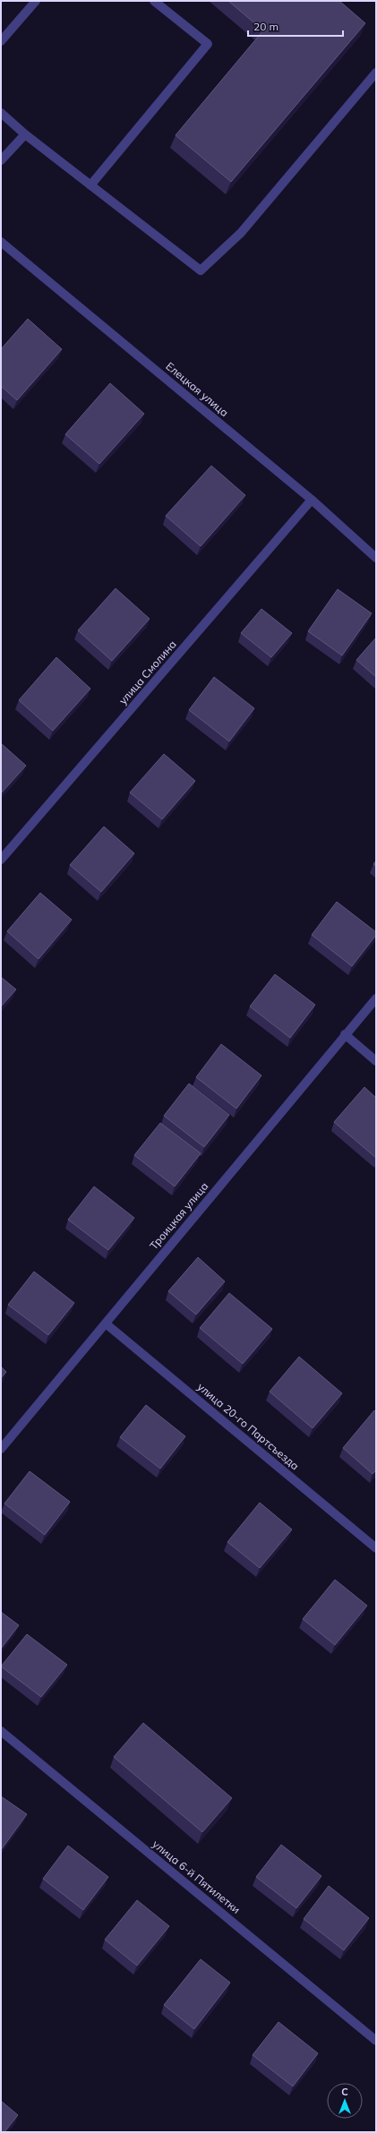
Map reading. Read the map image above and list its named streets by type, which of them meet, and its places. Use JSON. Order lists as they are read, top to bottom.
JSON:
{
  "streets": {
    "street": [
      "Елецкая улица",
      "улица Смолина",
      "Троицкая улица",
      "улица 20-го Партсъезда",
      "улица 6-й Пятилетки"
    ]
  },
  "crossings": [
    ["Елецкая улица", "улица Смолина"],
    ["Троицкая улица", "улица 20-го Партсъезда"]
  ],
  "scale_bar": "20 m",
  "north": "top"
}
